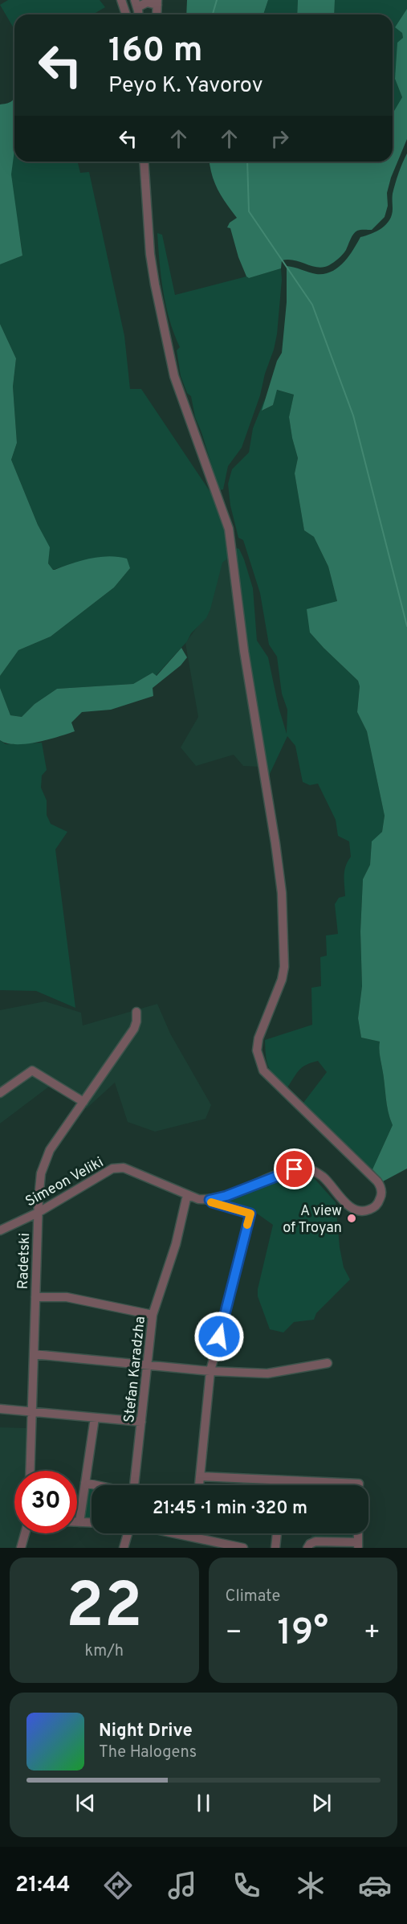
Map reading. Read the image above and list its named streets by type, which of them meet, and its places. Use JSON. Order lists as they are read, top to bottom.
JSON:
{
  "streets": {
    "street": ["Simeon Veliki", "Radetski", "Stefan Karadzha"]
  },
  "crossings": [
    ["Simeon Veliki", "Radetski"],
    ["Simeon Veliki", "Stefan Karadzha"]
  ],
  "places": ["A view of Troyan"],
  "page": {
    "turn": ["160 m", "Peyo K. Yavorov"],
    "limit": "30",
    "trip": "21:45 · 1 min · 320 m",
    "tile": [
      ["22", "km/h"],
      "Climate"
    ],
    "heat": ["−", "19°", "+"],
    "song": ["Night Drive", "The Halogens"],
    "tabs": "21:44"
  }
}
